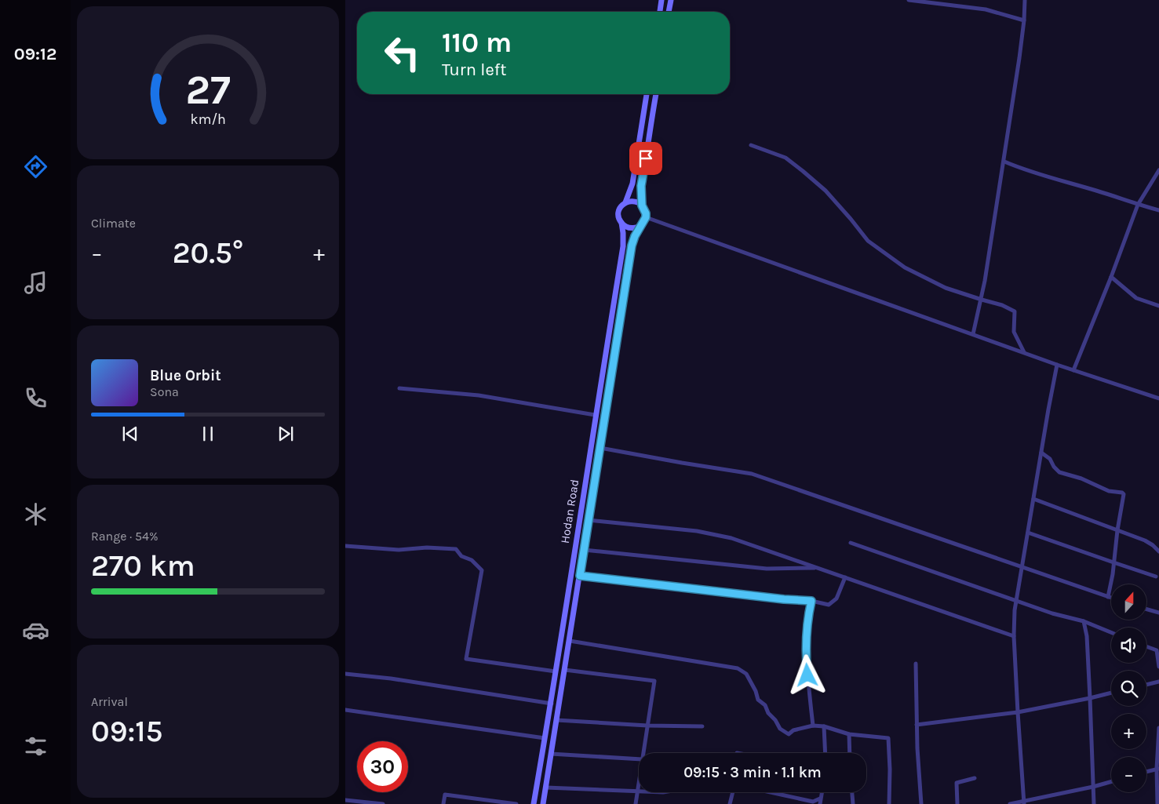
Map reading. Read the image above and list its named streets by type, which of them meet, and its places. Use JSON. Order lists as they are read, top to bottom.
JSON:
{
  "streets": {
    "main road": ["Hodan Road"]
  },
  "north": "top",
  "page": {
    "tabs": "09:12",
    "turn": ["110 m", "Turn left"],
    "tile": [
      "Climate",
      ["Range · 54%", "270 km"],
      ["Arrival", "09:15"]
    ],
    "heat": ["−", "20.5°", "+"],
    "song": ["Blue Orbit", "Sona"],
    "map_buttons": ["+", "−"],
    "limit": "30",
    "trip": "09:15 · 3 min · 1.1 km",
    "gauge": ["27", "km/h"]
  }
}
